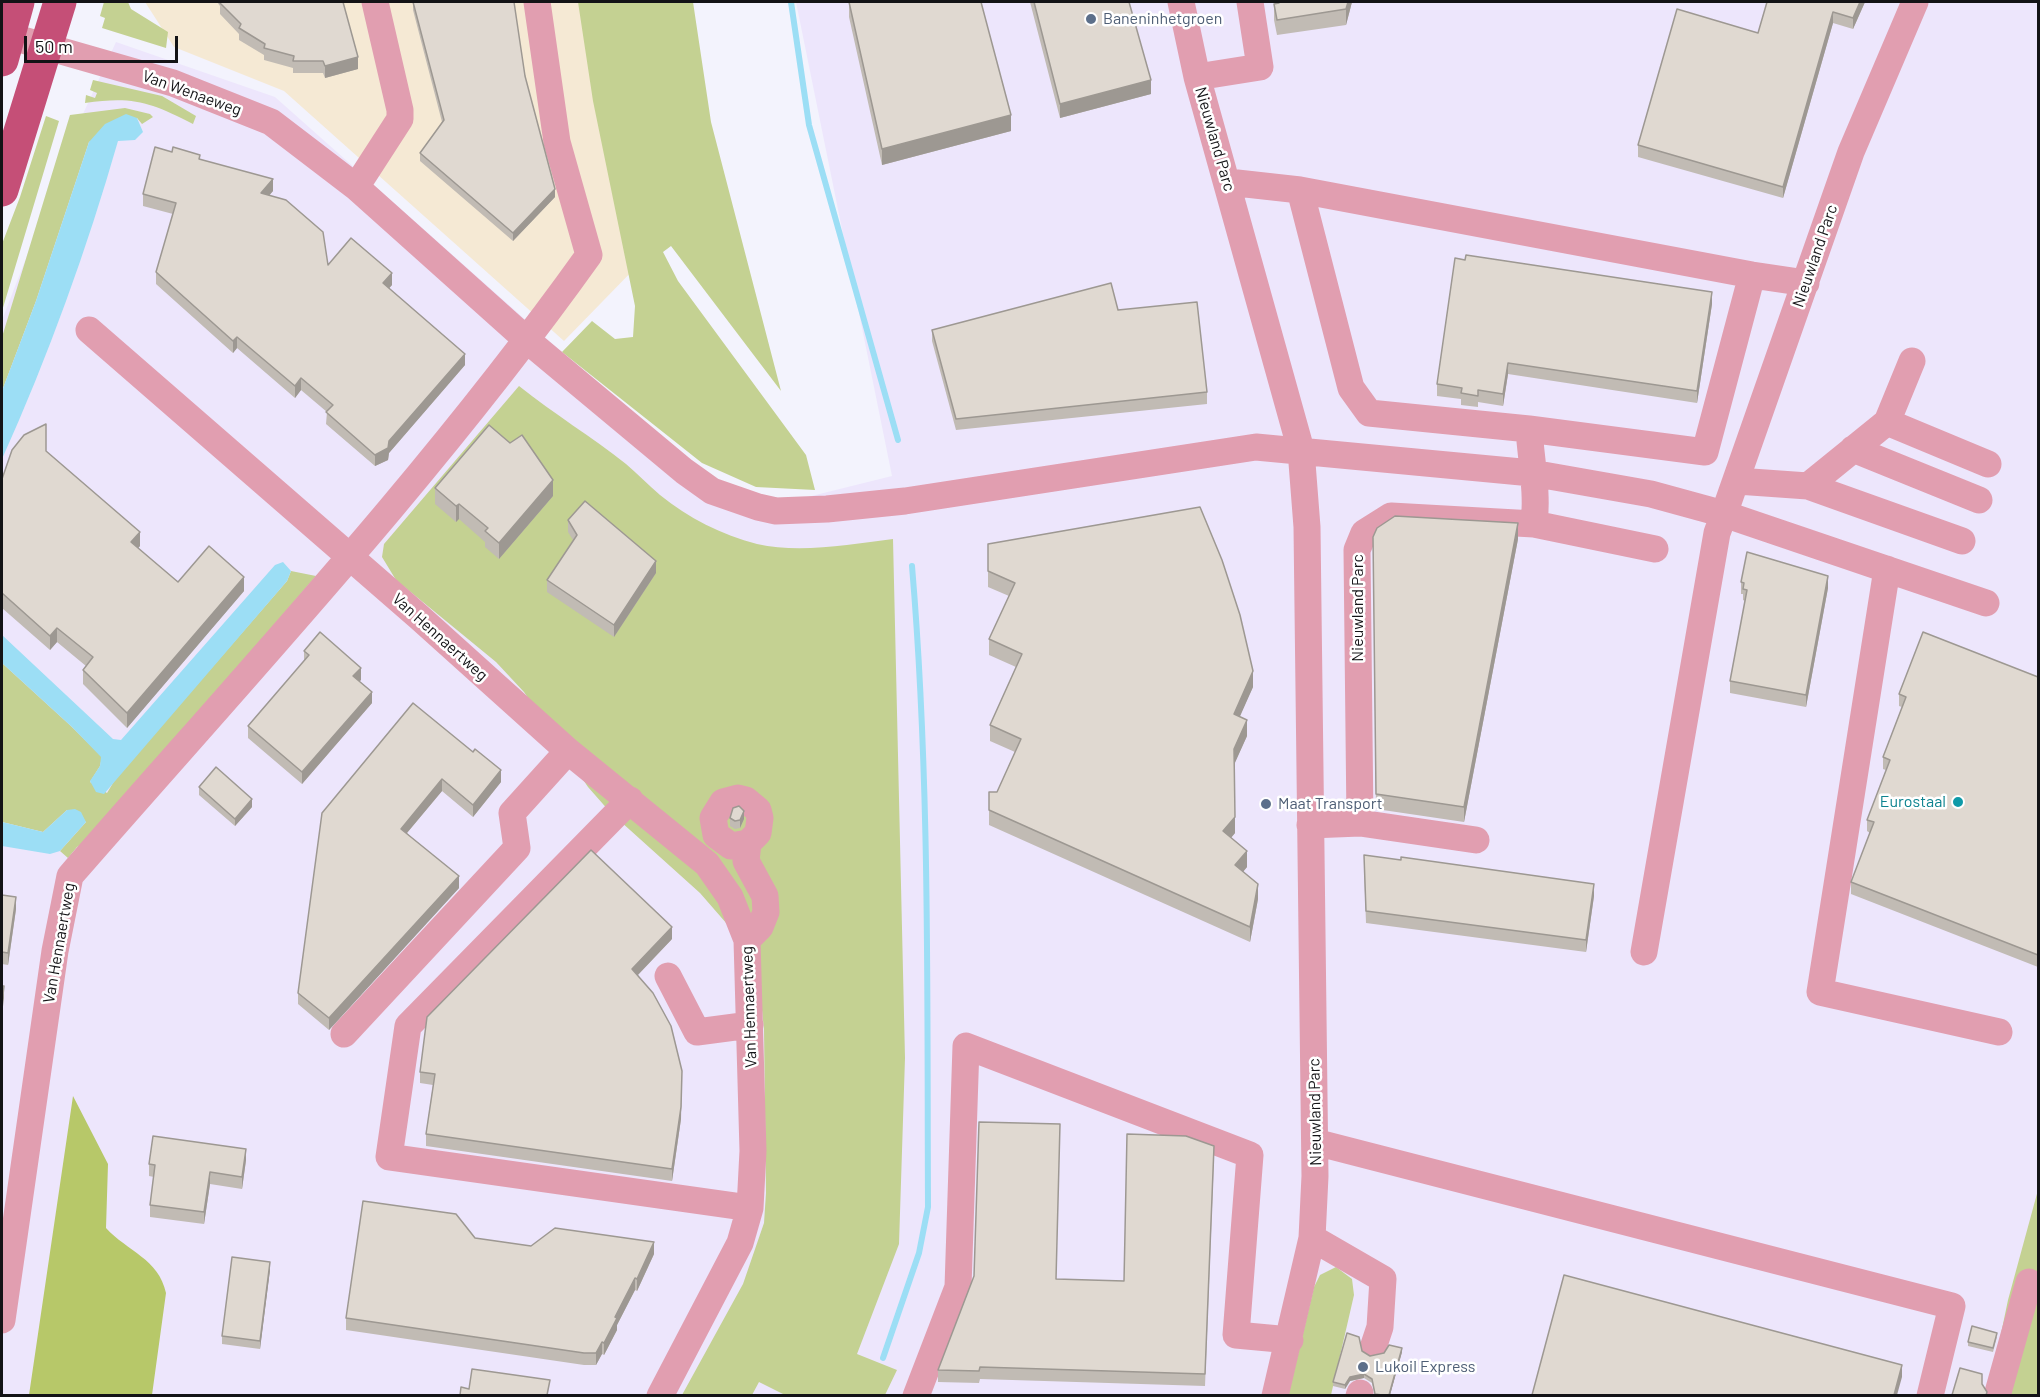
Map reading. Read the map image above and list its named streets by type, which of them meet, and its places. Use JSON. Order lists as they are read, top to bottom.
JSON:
{
  "streets": {
    "street": ["Van Wenaeweg", "Nieuwland Parc", "Van Hennaertweg"]
  },
  "crossings": [
    ["Van Wenaeweg", "Nieuwland Parc"],
    ["Van Wenaeweg", "Van Hennaertweg"]
  ],
  "places": [
    "Baneninhetgroen",
    "Eurostaal",
    "Maat Transport",
    "Lukoil Express"
  ],
  "scale_bar": "50 m"
}
